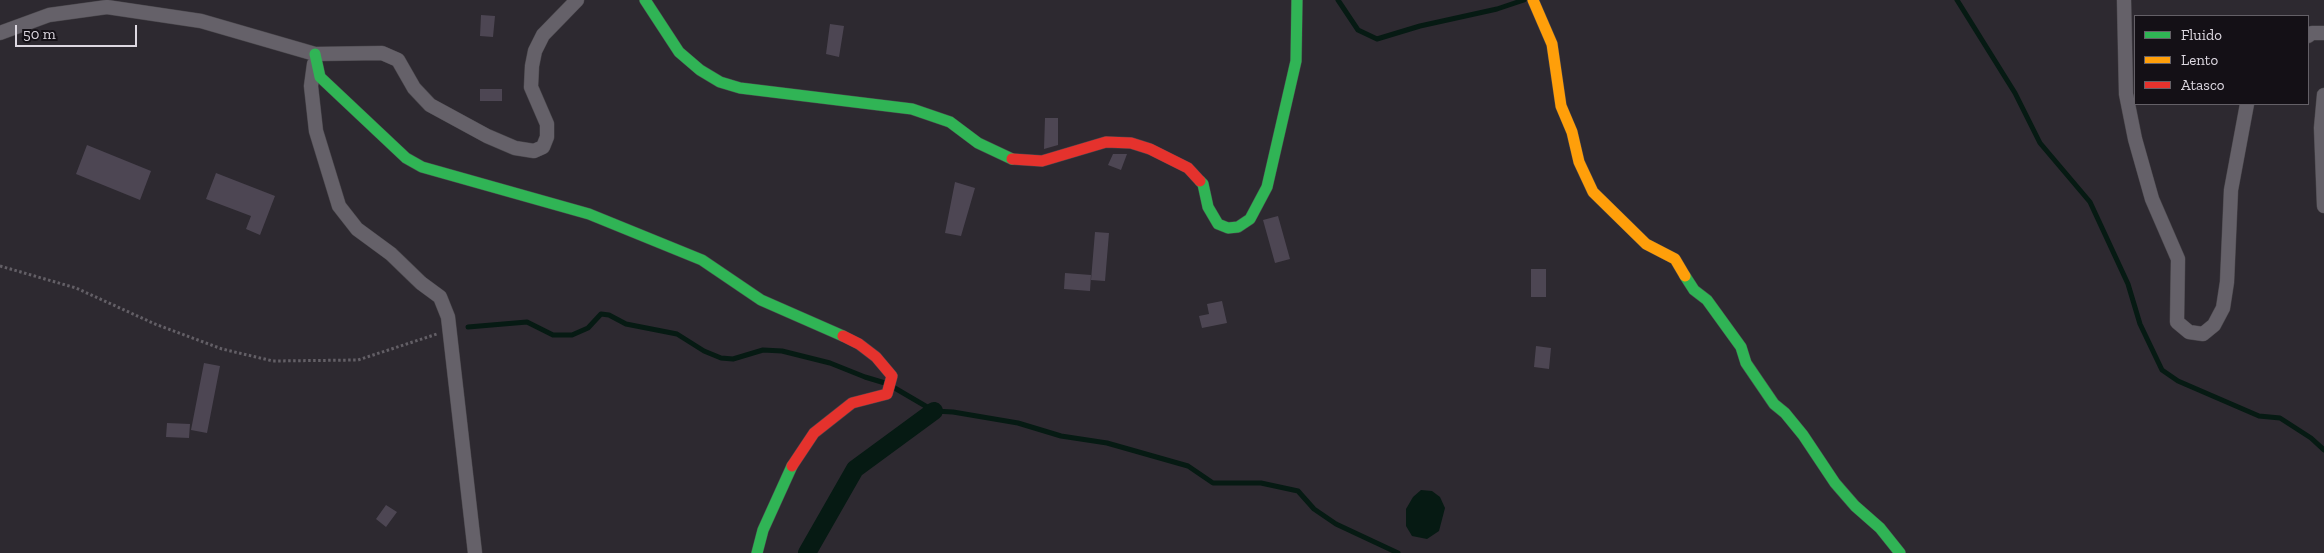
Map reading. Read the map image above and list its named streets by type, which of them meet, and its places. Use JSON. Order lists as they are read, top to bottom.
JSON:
{
  "legend": ["Fluido", "Lento", "Atasco"],
  "scale_bar": "50 m"
}
